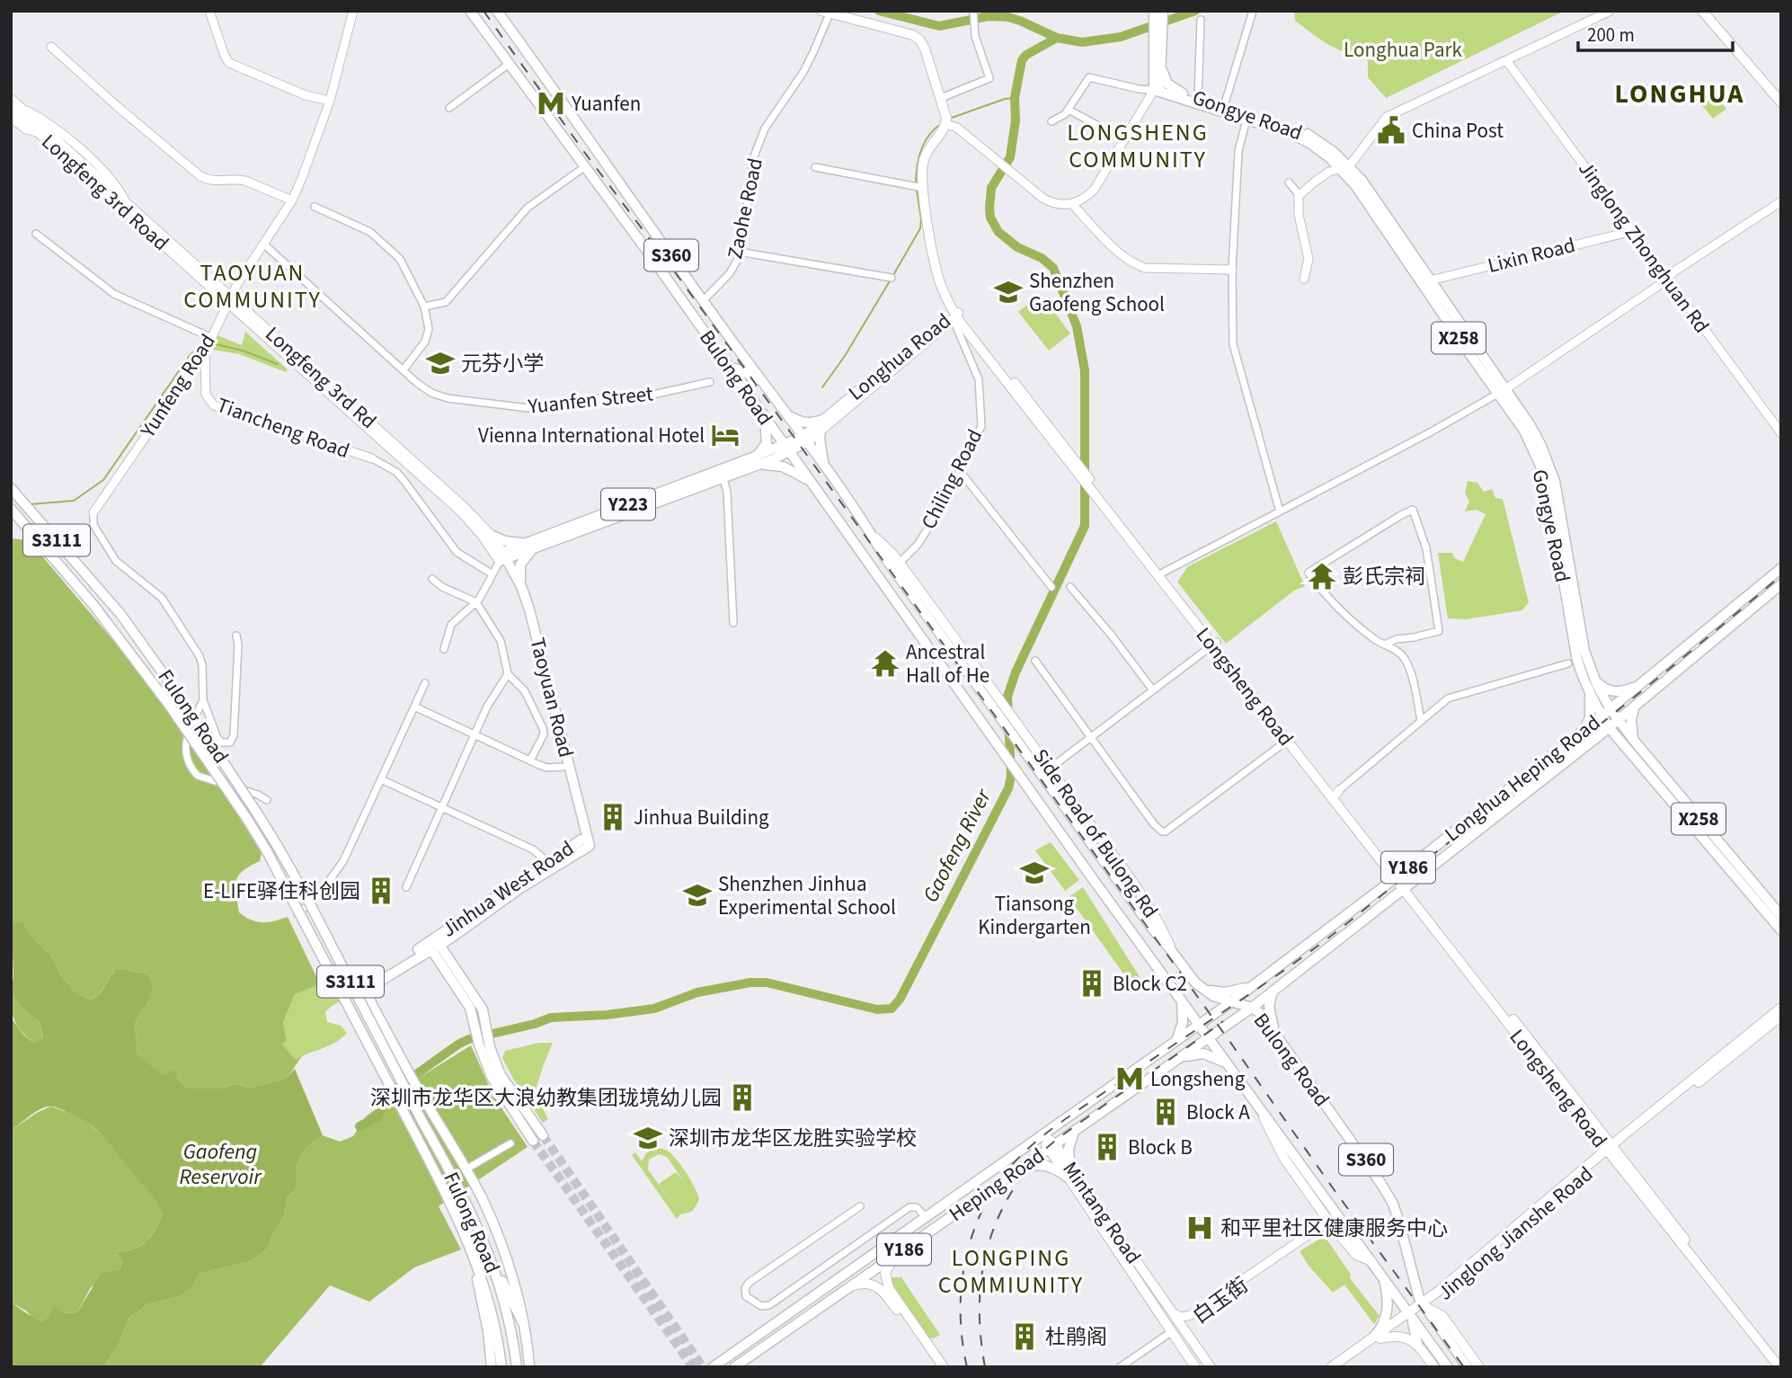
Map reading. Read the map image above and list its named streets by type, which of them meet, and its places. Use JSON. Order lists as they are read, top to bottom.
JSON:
{
  "streets": {
    "main road": [
      "Gongye Road",
      "Longfeng 3rd Road",
      "S360",
      "X258",
      "Longhua Road",
      "Longfeng 3rd Rd",
      "Bulong Road",
      "Y223",
      "S3111",
      "Longsheng Road",
      "Taoyuan Road",
      "Fulong Road",
      "Longhua Heping Road",
      "Side Road of Bulong Rd",
      "Y186",
      "Jinhua West Road",
      "Heping Road",
      "Mintang Road",
      "Jinglong Jianshe Road"
    ],
    "street": [
      "Zaohe Road",
      "Jinglong Zhonghuan Rd",
      "Lixin Road",
      "Yunfeng Road",
      "Yuanfen Street",
      "Tiancheng Road",
      "Chiling Road"
    ]
  },
  "crossings": [
    ["Gongye Road", "Lixin Road"],
    ["Gongye Road", "Longhua Heping Road"],
    ["Longfeng 3rd Road", "Longfeng 3rd Rd"],
    ["Zaohe Road", "Bulong Road"],
    ["Jinglong Zhonghuan Rd", "Lixin Road"],
    ["S360", "Bulong Road"],
    ["S360", "Longhua Heping Road"],
    ["S360", "Jinglong Jianshe Road"],
    ["Longhua Road", "Longfeng 3rd Rd"],
    ["Longhua Road", "Bulong Road"],
    ["Longhua Road", "Chiling Road"],
    ["Longhua Road", "Longsheng Road"],
    ["Longhua Road", "Taoyuan Road"],
    ["Longfeng 3rd Rd", "Yunfeng Road"],
    ["Longfeng 3rd Rd", "Taoyuan Road"],
    ["Bulong Road", "Longhua Heping Road"],
    ["Bulong Road", "Side Road of Bulong Rd"],
    ["Bulong Road", "Jinglong Jianshe Road"],
    ["Yunfeng Road", "Yuanfen Street"],
    ["Yunfeng Road", "Tiancheng Road"],
    ["Chiling Road", "Longsheng Road"],
    ["Chiling Road", "Side Road of Bulong Rd"],
    ["S3111", "Fulong Road"],
    ["Longsheng Road", "Longhua Heping Road"],
    ["Longsheng Road", "Jinglong Jianshe Road"],
    ["Taoyuan Road", "Jinhua West Road"],
    ["Longhua Heping Road", "Heping Road"],
    ["Longhua Heping Road", "Mintang Road"],
    ["Heping Road", "Mintang Road"]
  ],
  "districts": [
    "LONGHUA",
    "LONGSHENG COMMUNITY",
    "TAOYUAN COMMUNITY",
    "LONGPING COMMIUNITY"
  ],
  "water": ["Gaofeng River", "Gaofeng Reservoir"],
  "parks": ["Longhua Park"],
  "places": {
    "metro station": ["Yuanfen", "Longsheng"],
    "public building": ["China Post"],
    "school or university": [
      "Shenzhen Gaofeng School",
      "元芬小学",
      "Tiansong Kindergarten",
      "Shenzhen Jinhua Experimental School",
      "深圳市龙华区龙胜实验学校"
    ],
    "hotel": ["Vienna International Hotel"],
    "temple": ["彭氏宗祠", "Ancestral Hall of He"],
    "building": [
      "Jinhua Building",
      "E-LIFE驿住科创园",
      "Block C2",
      "深圳市龙华区大浪幼教集团珑境幼儿园",
      "Block A",
      "Block B",
      "杜鹃阁"
    ],
    "hospital": ["和平里社区健康服务中心"]
  },
  "scale_bar": "200 m"
}
